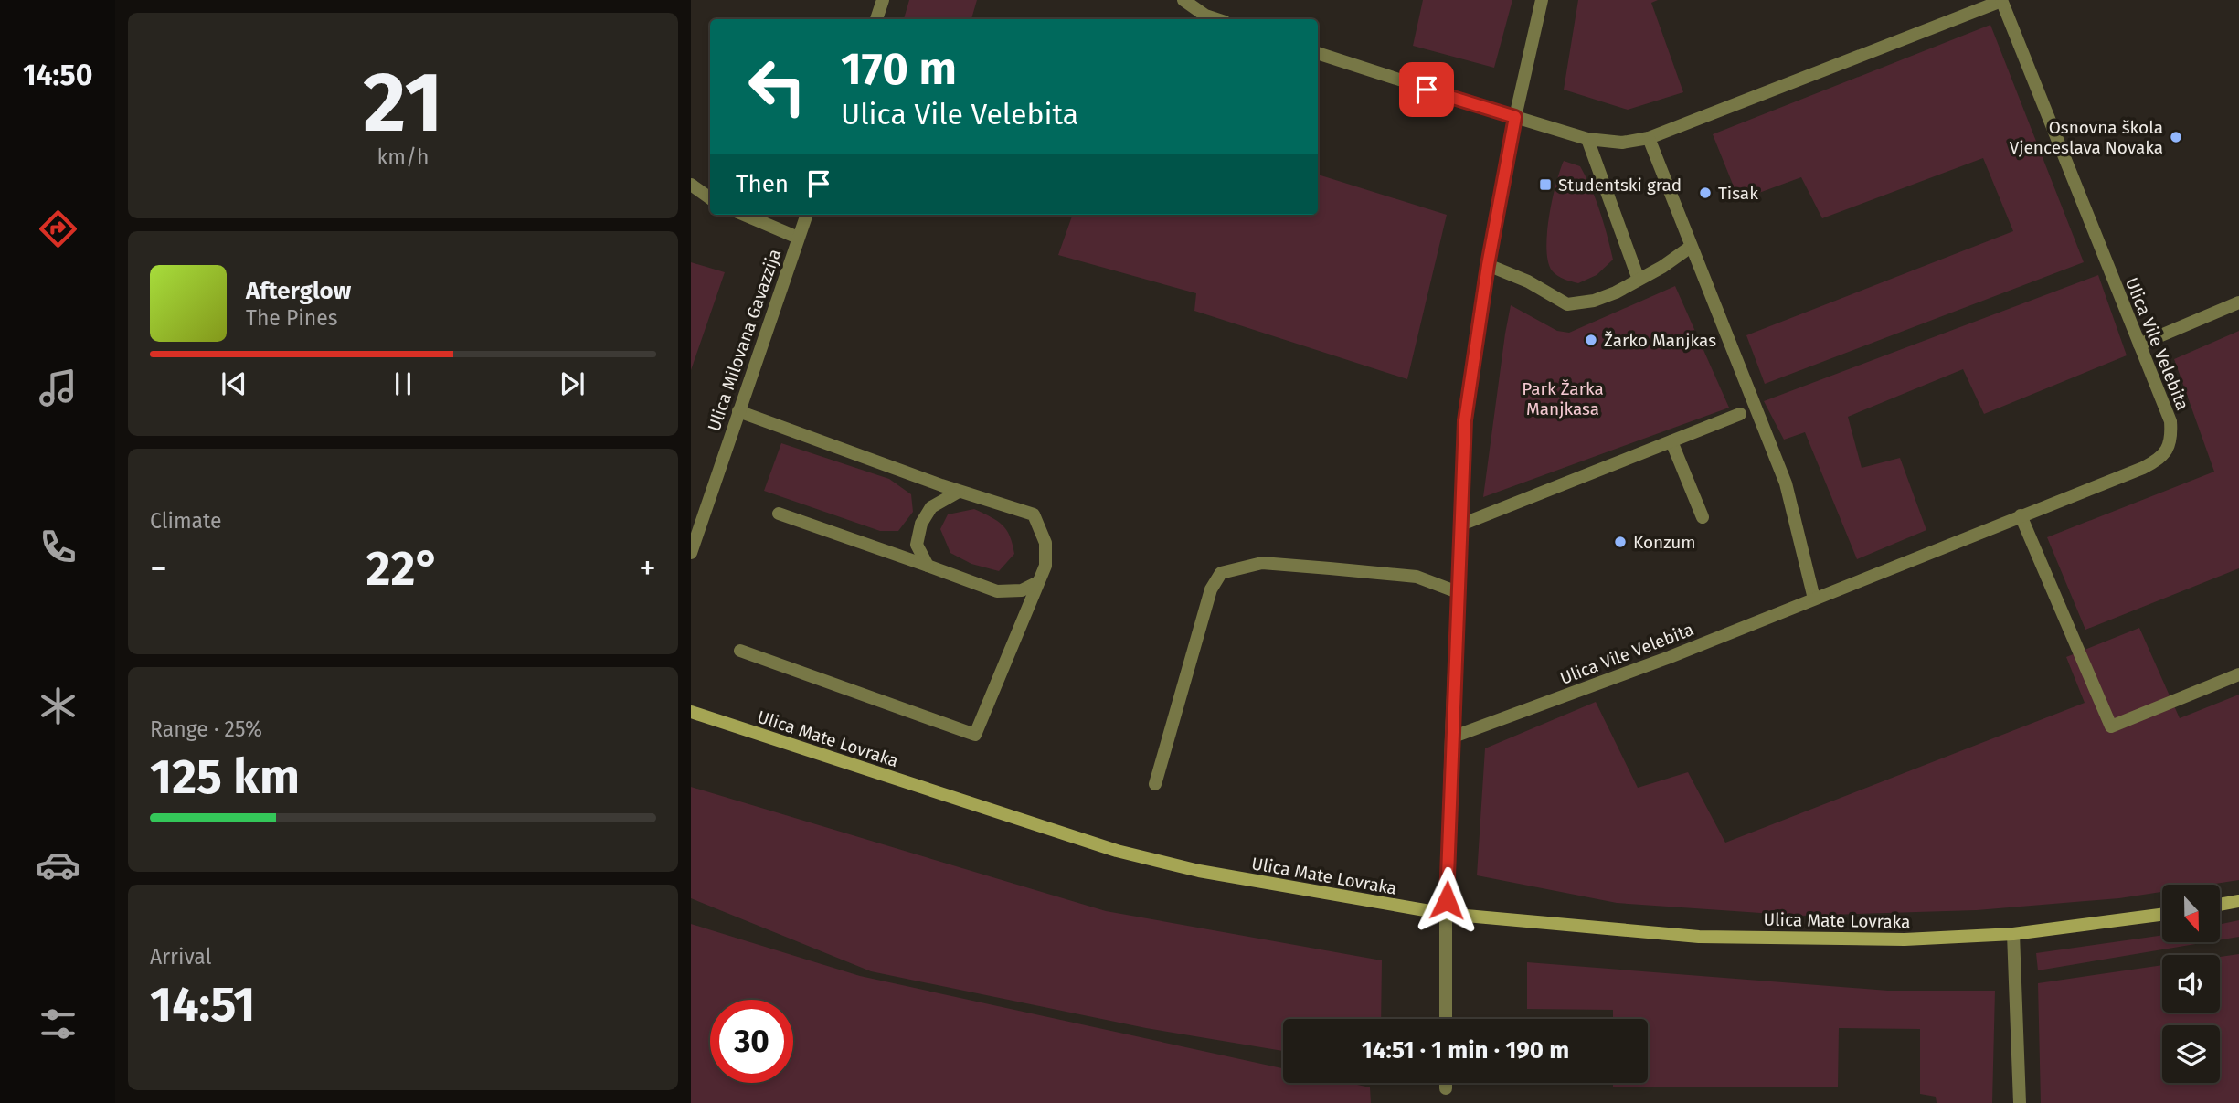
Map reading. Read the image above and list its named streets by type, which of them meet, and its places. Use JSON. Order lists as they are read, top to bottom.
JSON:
{
  "streets": {
    "street": ["Ulica Milovana Gavazzija", "Ulica Vile Velebita", "Ulica Mate Lovraka"]
  },
  "parks": ["Park Žarka Manjkasa"],
  "places": {
    "other": [
      "Osnovna škola Vjenceslava Novaka",
      "Tisak",
      "Žarko Manjkas",
      "Konzum"
    ],
    "transit": ["Studentski grad"]
  },
  "north": "bottom",
  "page": {
    "tabs": "14:50",
    "tile": [
      ["21", "km/h"],
      "Climate",
      ["Range · 25%", "125 km"],
      ["Arrival", "14:51"]
    ],
    "turn": ["170 m", "Ulica Vile Velebita"],
    "then": "Then",
    "song": ["Afterglow", "The Pines"],
    "heat": ["−", "22°", "+"],
    "limit": "30",
    "trip": "14:51 · 1 min · 190 m"
  }
}
